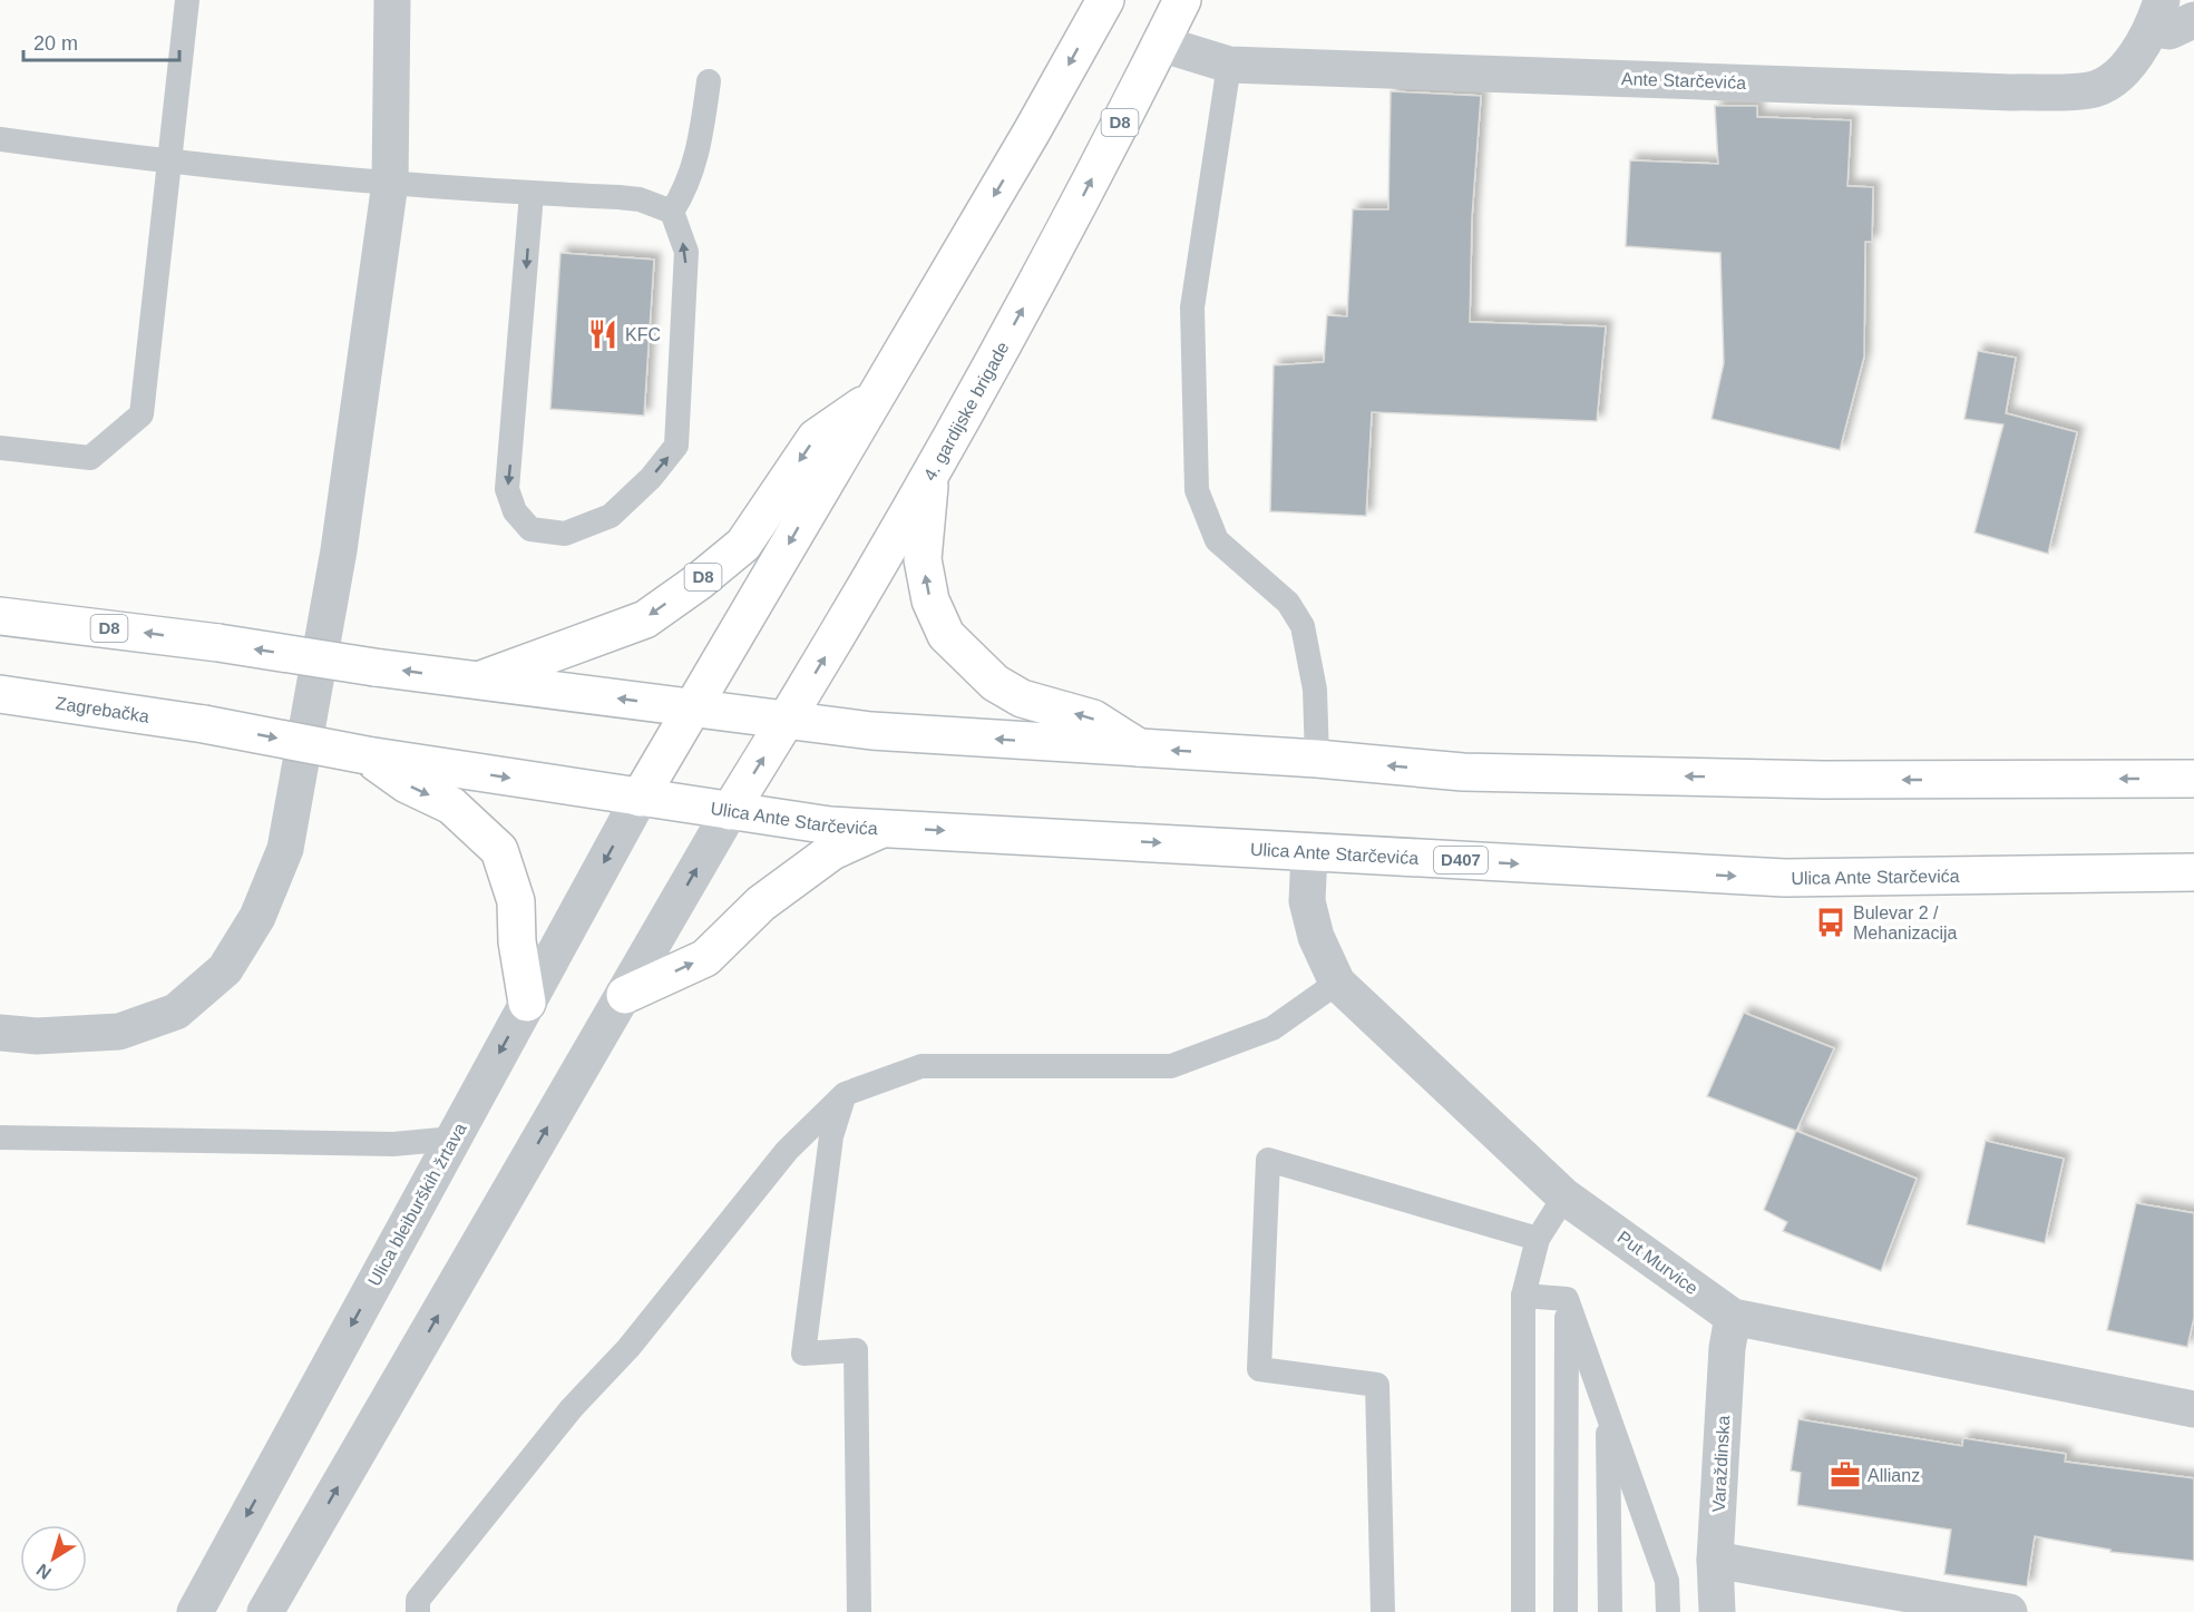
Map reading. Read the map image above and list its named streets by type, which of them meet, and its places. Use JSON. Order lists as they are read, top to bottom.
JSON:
{
  "streets": {
    "main road": [
      "D8",
      "4. gardijske brigade",
      "Zagrebačka",
      "Ulica Ante Starčevića",
      "D407"
    ],
    "street": [
      "Ante Starčevića",
      "Ulica bleiburških žrtava",
      "Put Murvice",
      "Varaždinska"
    ]
  },
  "crossings": [
    ["Ante Starčevića", "4. gardijske brigade"],
    ["D8", "Ulica Ante Starčevića"],
    ["D8", "Ulica bleiburških žrtava"],
    ["4. gardijske brigade", "Ulica Ante Starčevića"],
    ["Zagrebačka", "Ulica Ante Starčevića"],
    ["Ulica Ante Starčevića", "Ulica bleiburških žrtava"],
    ["Ulica Ante Starčevića", "Put Murvice"],
    ["Put Murvice", "Varaždinska"]
  ],
  "places": {
    "restaurant": ["KFC"],
    "bus stop": ["Bulevar 2 / Mehanizacija"],
    "office": ["Allianz"]
  },
  "scale_bar": "20 m",
  "north": "bottom left"
}
